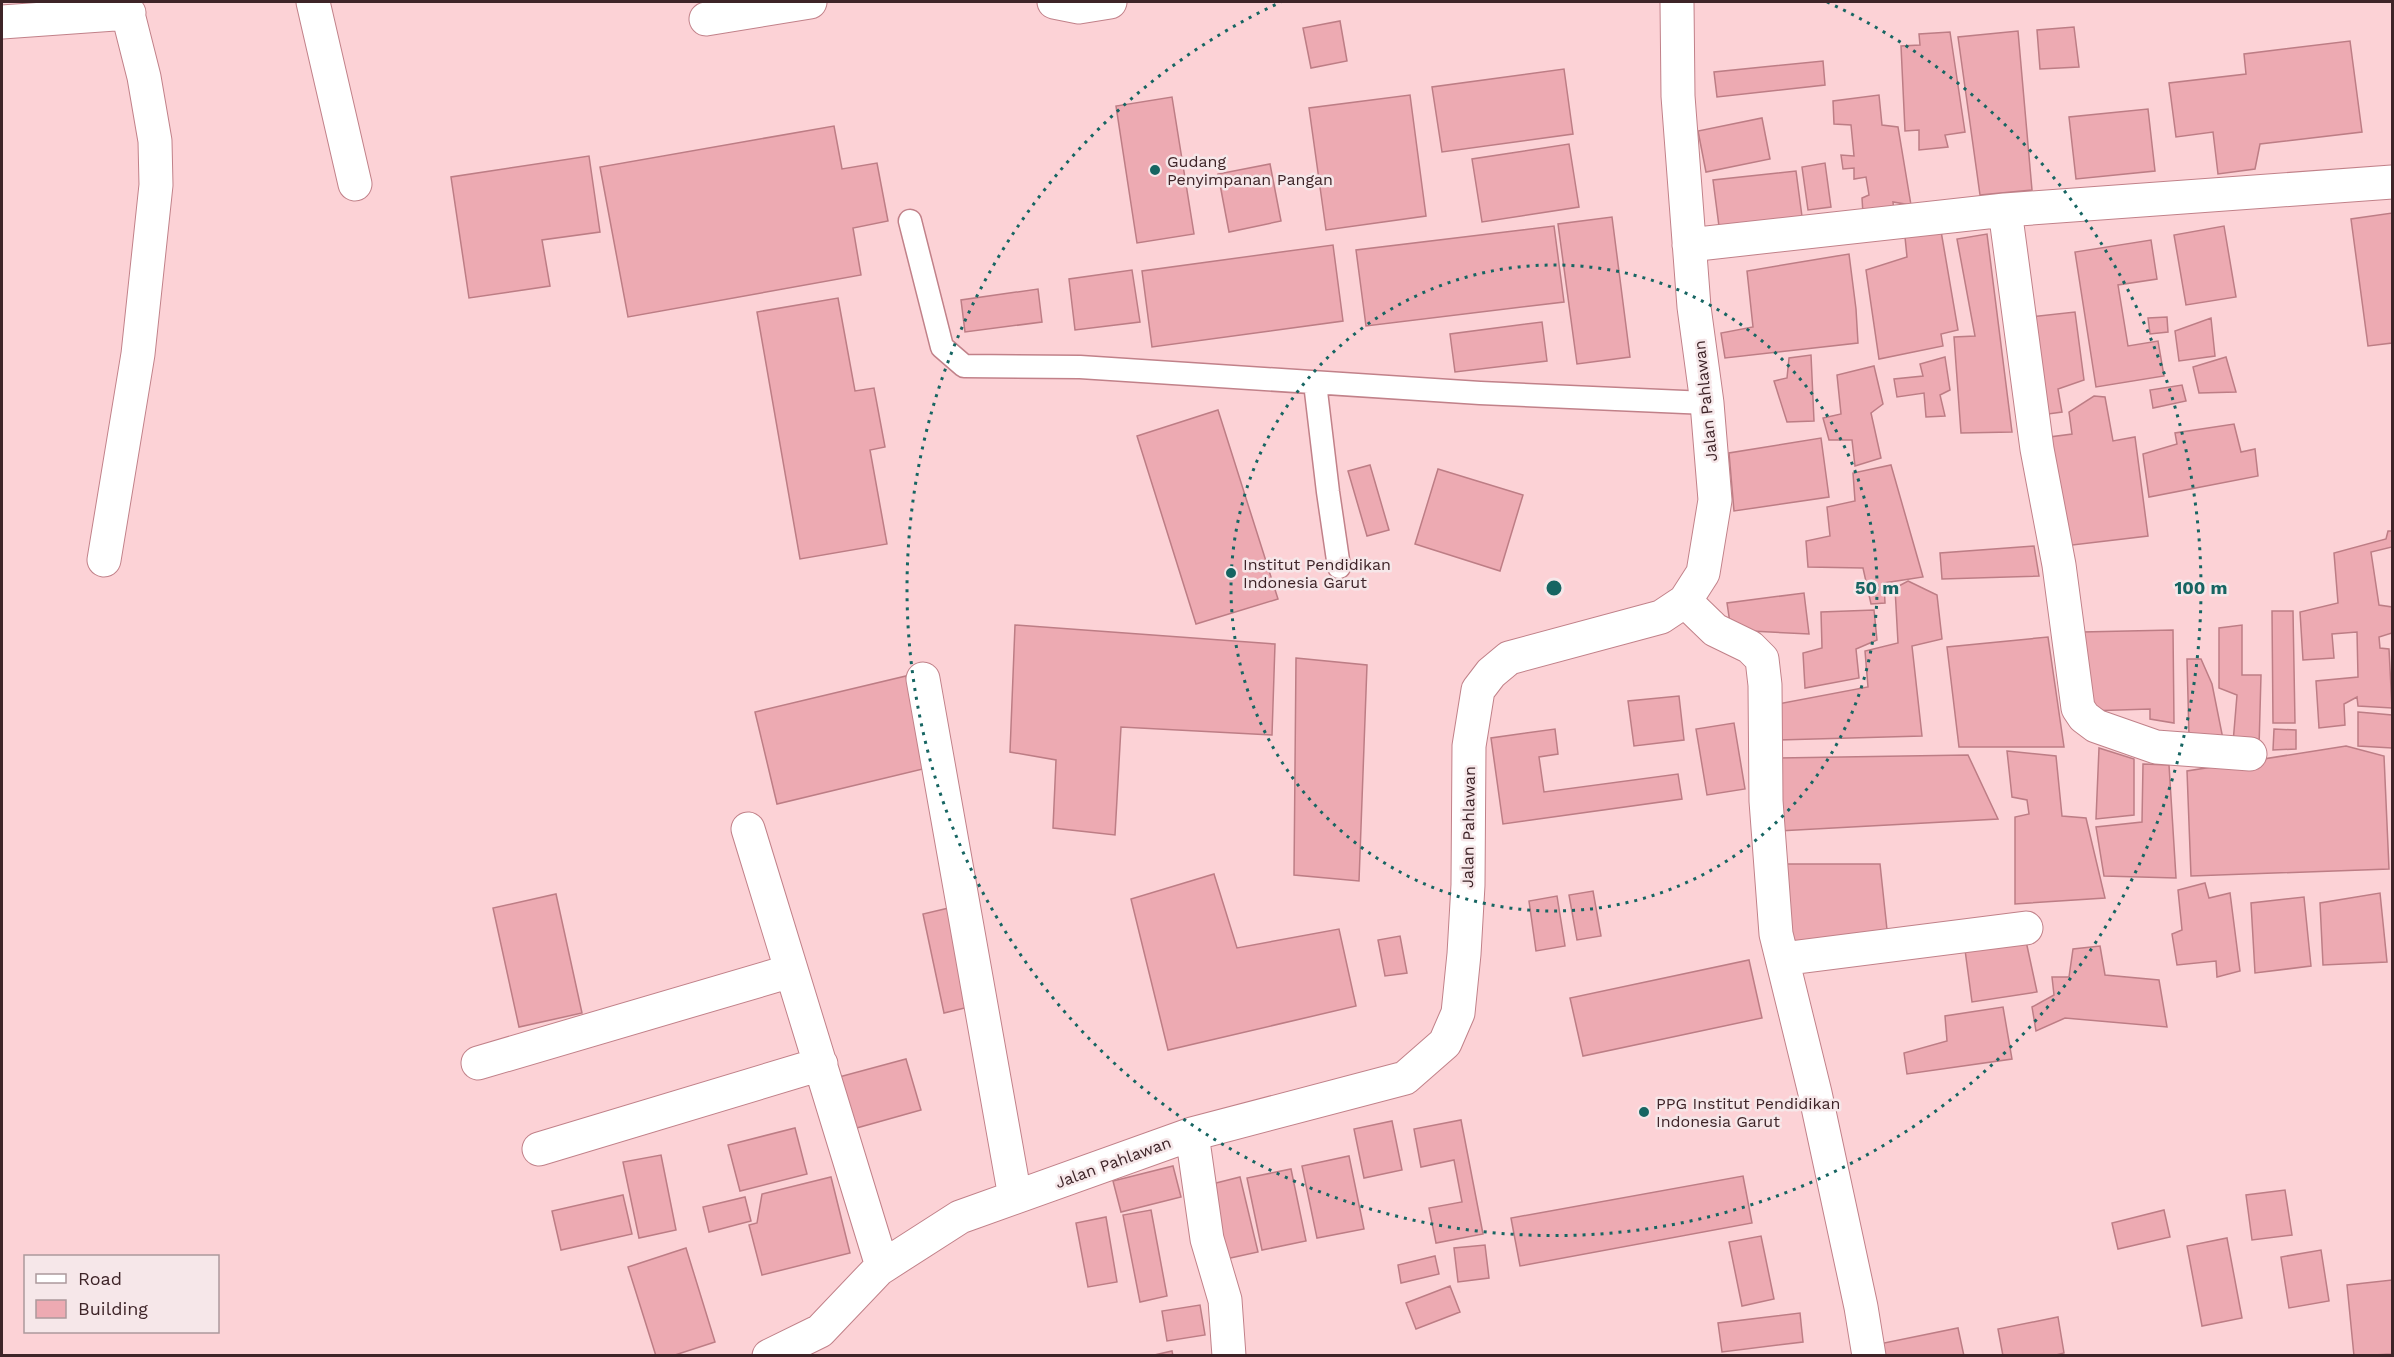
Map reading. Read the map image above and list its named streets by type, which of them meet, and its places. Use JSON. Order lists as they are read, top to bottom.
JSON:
{
  "streets": {
    "street": ["Jalan Pahlawan"]
  },
  "places": ["Gudang Penyimpanan Pangan", "Institut Pendidikan Indonesia Garut", "PPG Institut Pendidikan Indonesia Garut"],
  "legend": ["Road", "Building"],
  "rings": ["50 m", "100 m"]
}
